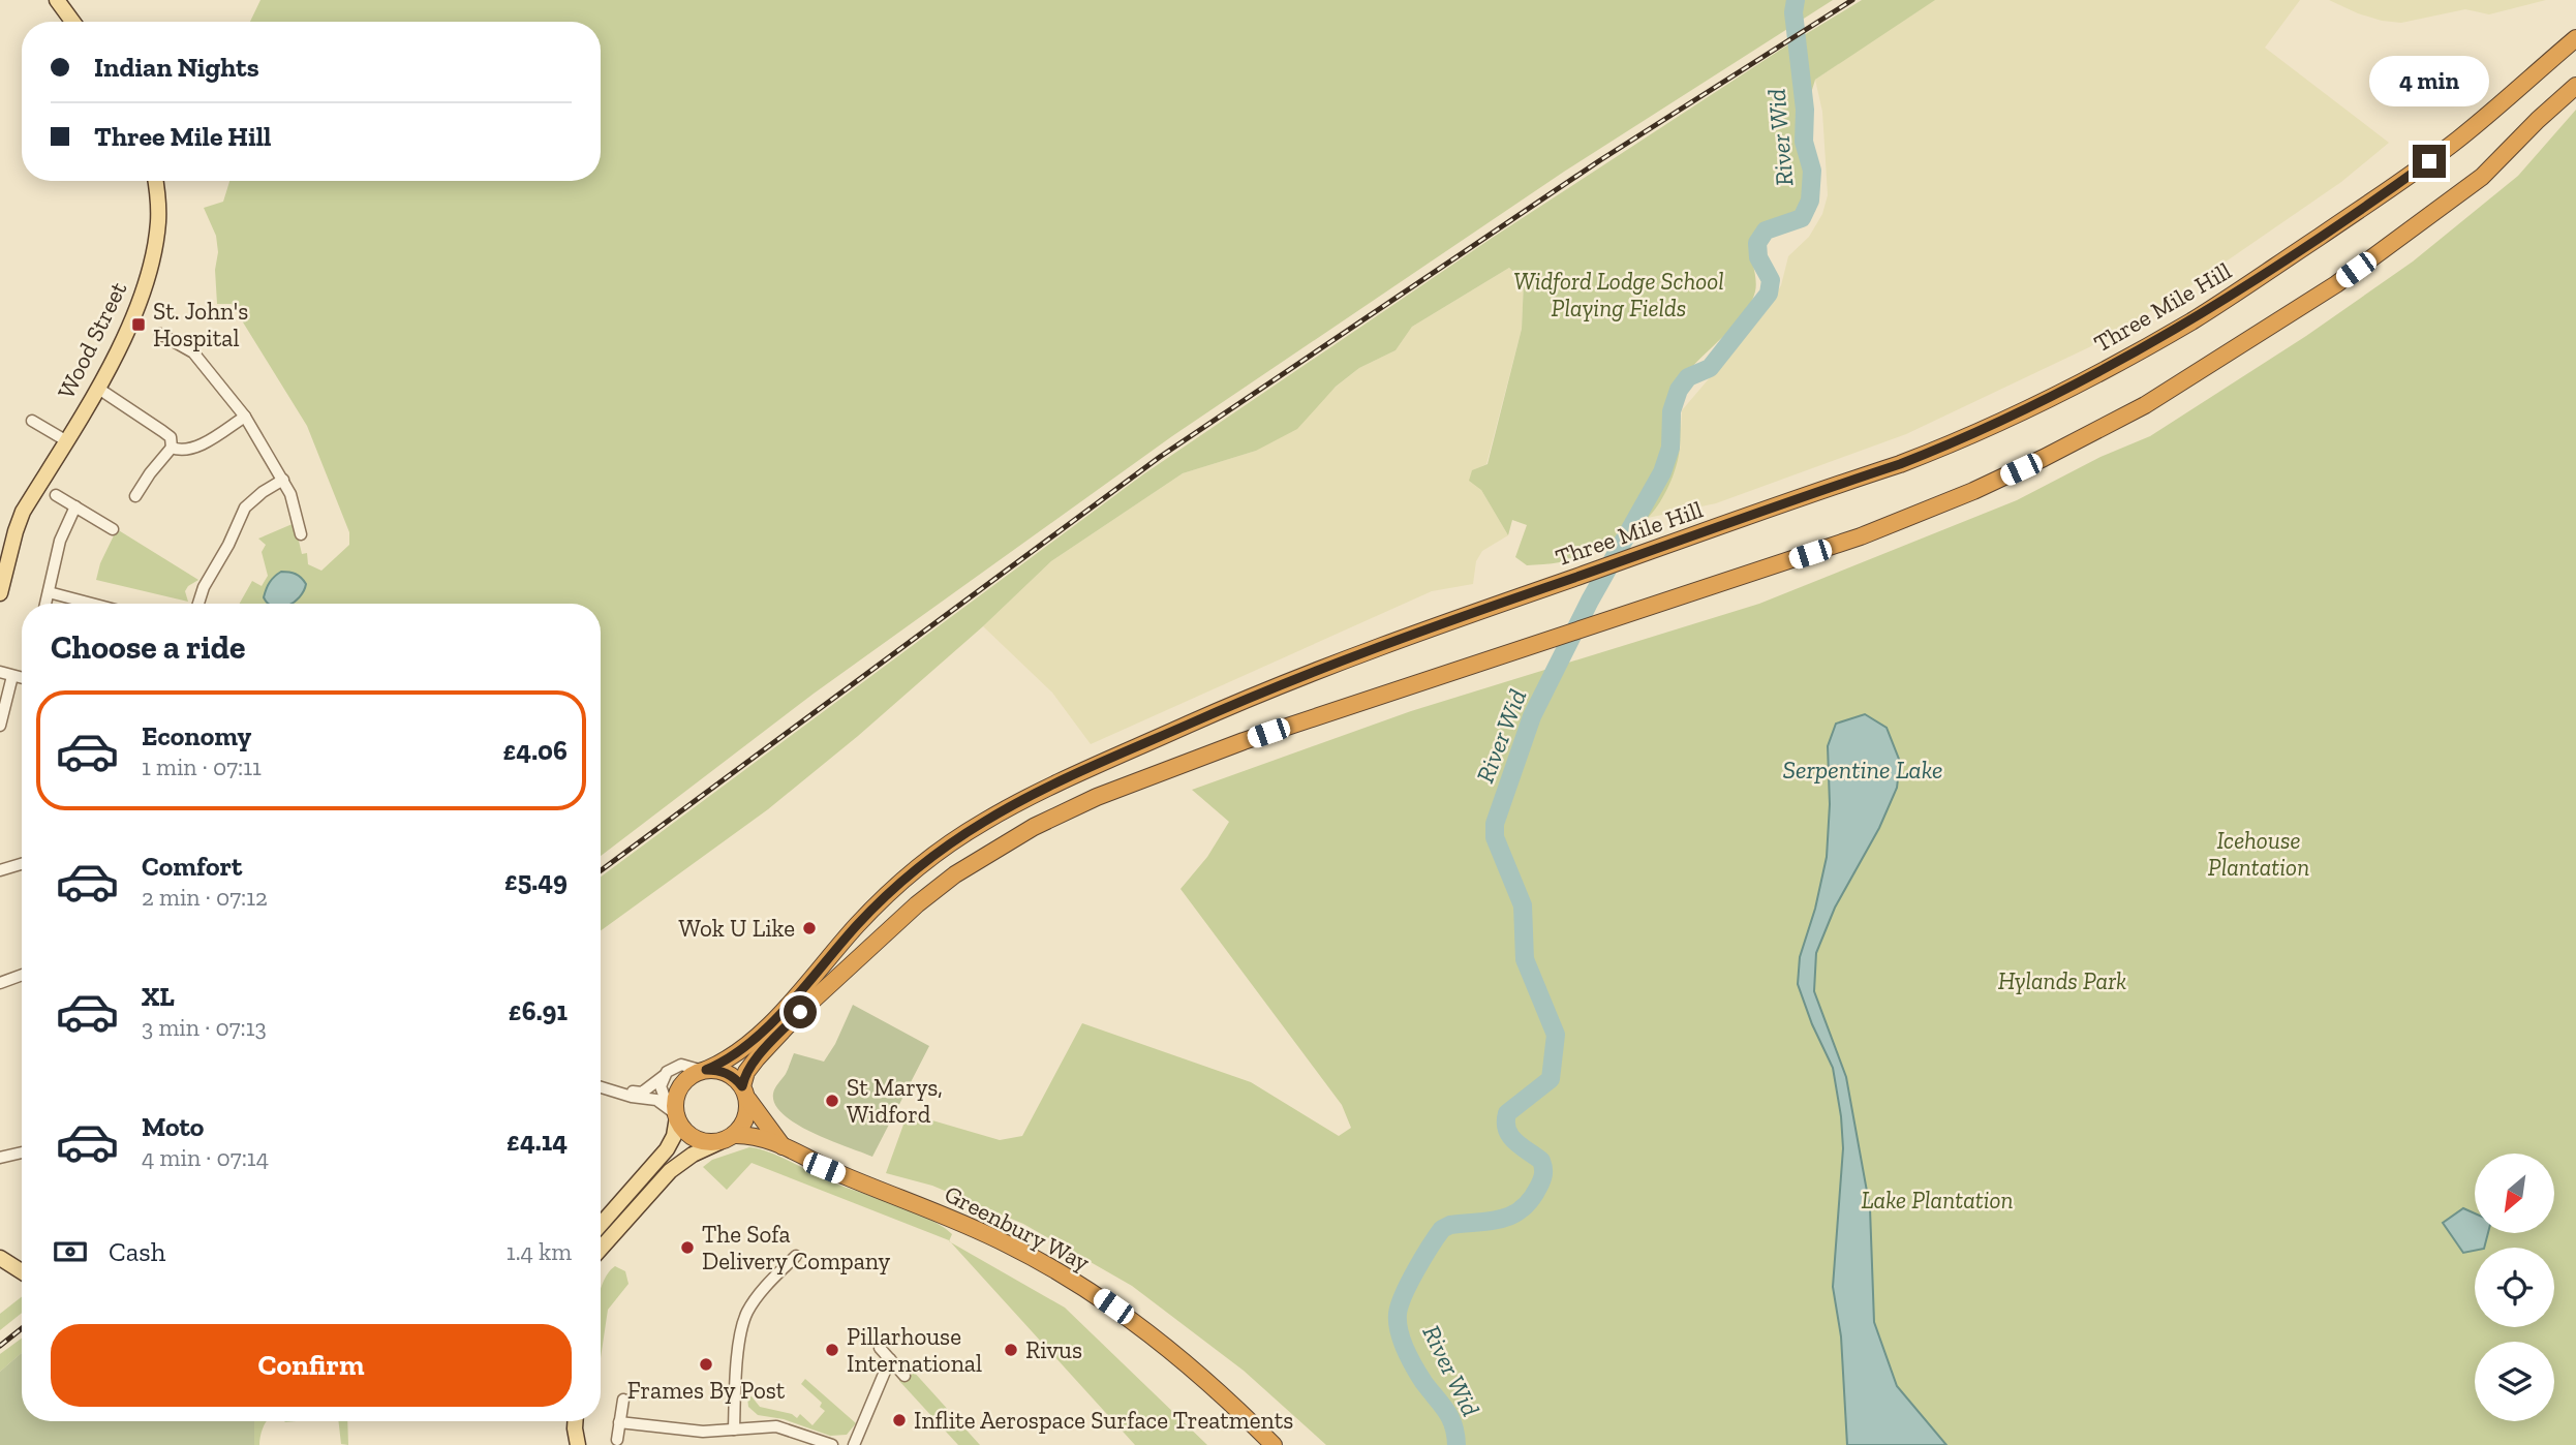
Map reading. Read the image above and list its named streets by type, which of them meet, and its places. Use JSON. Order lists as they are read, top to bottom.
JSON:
{
  "streets": {
    "highway": ["Three Mile Hill", "Greenbury Way"],
    "main road": ["Wood Street"]
  },
  "crossings": [
    ["Three Mile Hill", "Greenbury Way"]
  ],
  "water": ["River Wid", "Serpentine Lake"],
  "parks": [
    "Widford Lodge School Playing Fields",
    "Icehouse Plantation",
    "Hylands Park",
    "Lake Plantation"
  ],
  "places": {
    "transit": ["St. John's Hospital"],
    "other": [
      "Wok U Like",
      "St Marys, Widford",
      "The Sofa Delivery Company",
      "Pillarhouse International",
      "Rivus",
      "Frames By Post",
      "Inflite Aerospace Surface Treatments"
    ]
  },
  "north": "bottom left",
  "page": {
    "banner": ["Indian Nights", "Three Mile Hill"],
    "bubble": "4 min",
    "heading": "Choose a ride",
    "list": [
      {
        "name": "Economy",
        "note": "1 min · 07:11",
        "value": "£4.06"
      },
      {
        "name": "Comfort",
        "note": "2 min · 07:12",
        "value": "£5.49"
      },
      {
        "name": "XL",
        "note": "3 min · 07:13",
        "value": "£6.91"
      },
      {
        "name": "Moto",
        "note": "4 min · 07:14",
        "value": "£4.14"
      }
    ],
    "pay": ["Cash", "1.4 km"],
    "buttons": "Confirm"
  }
}
